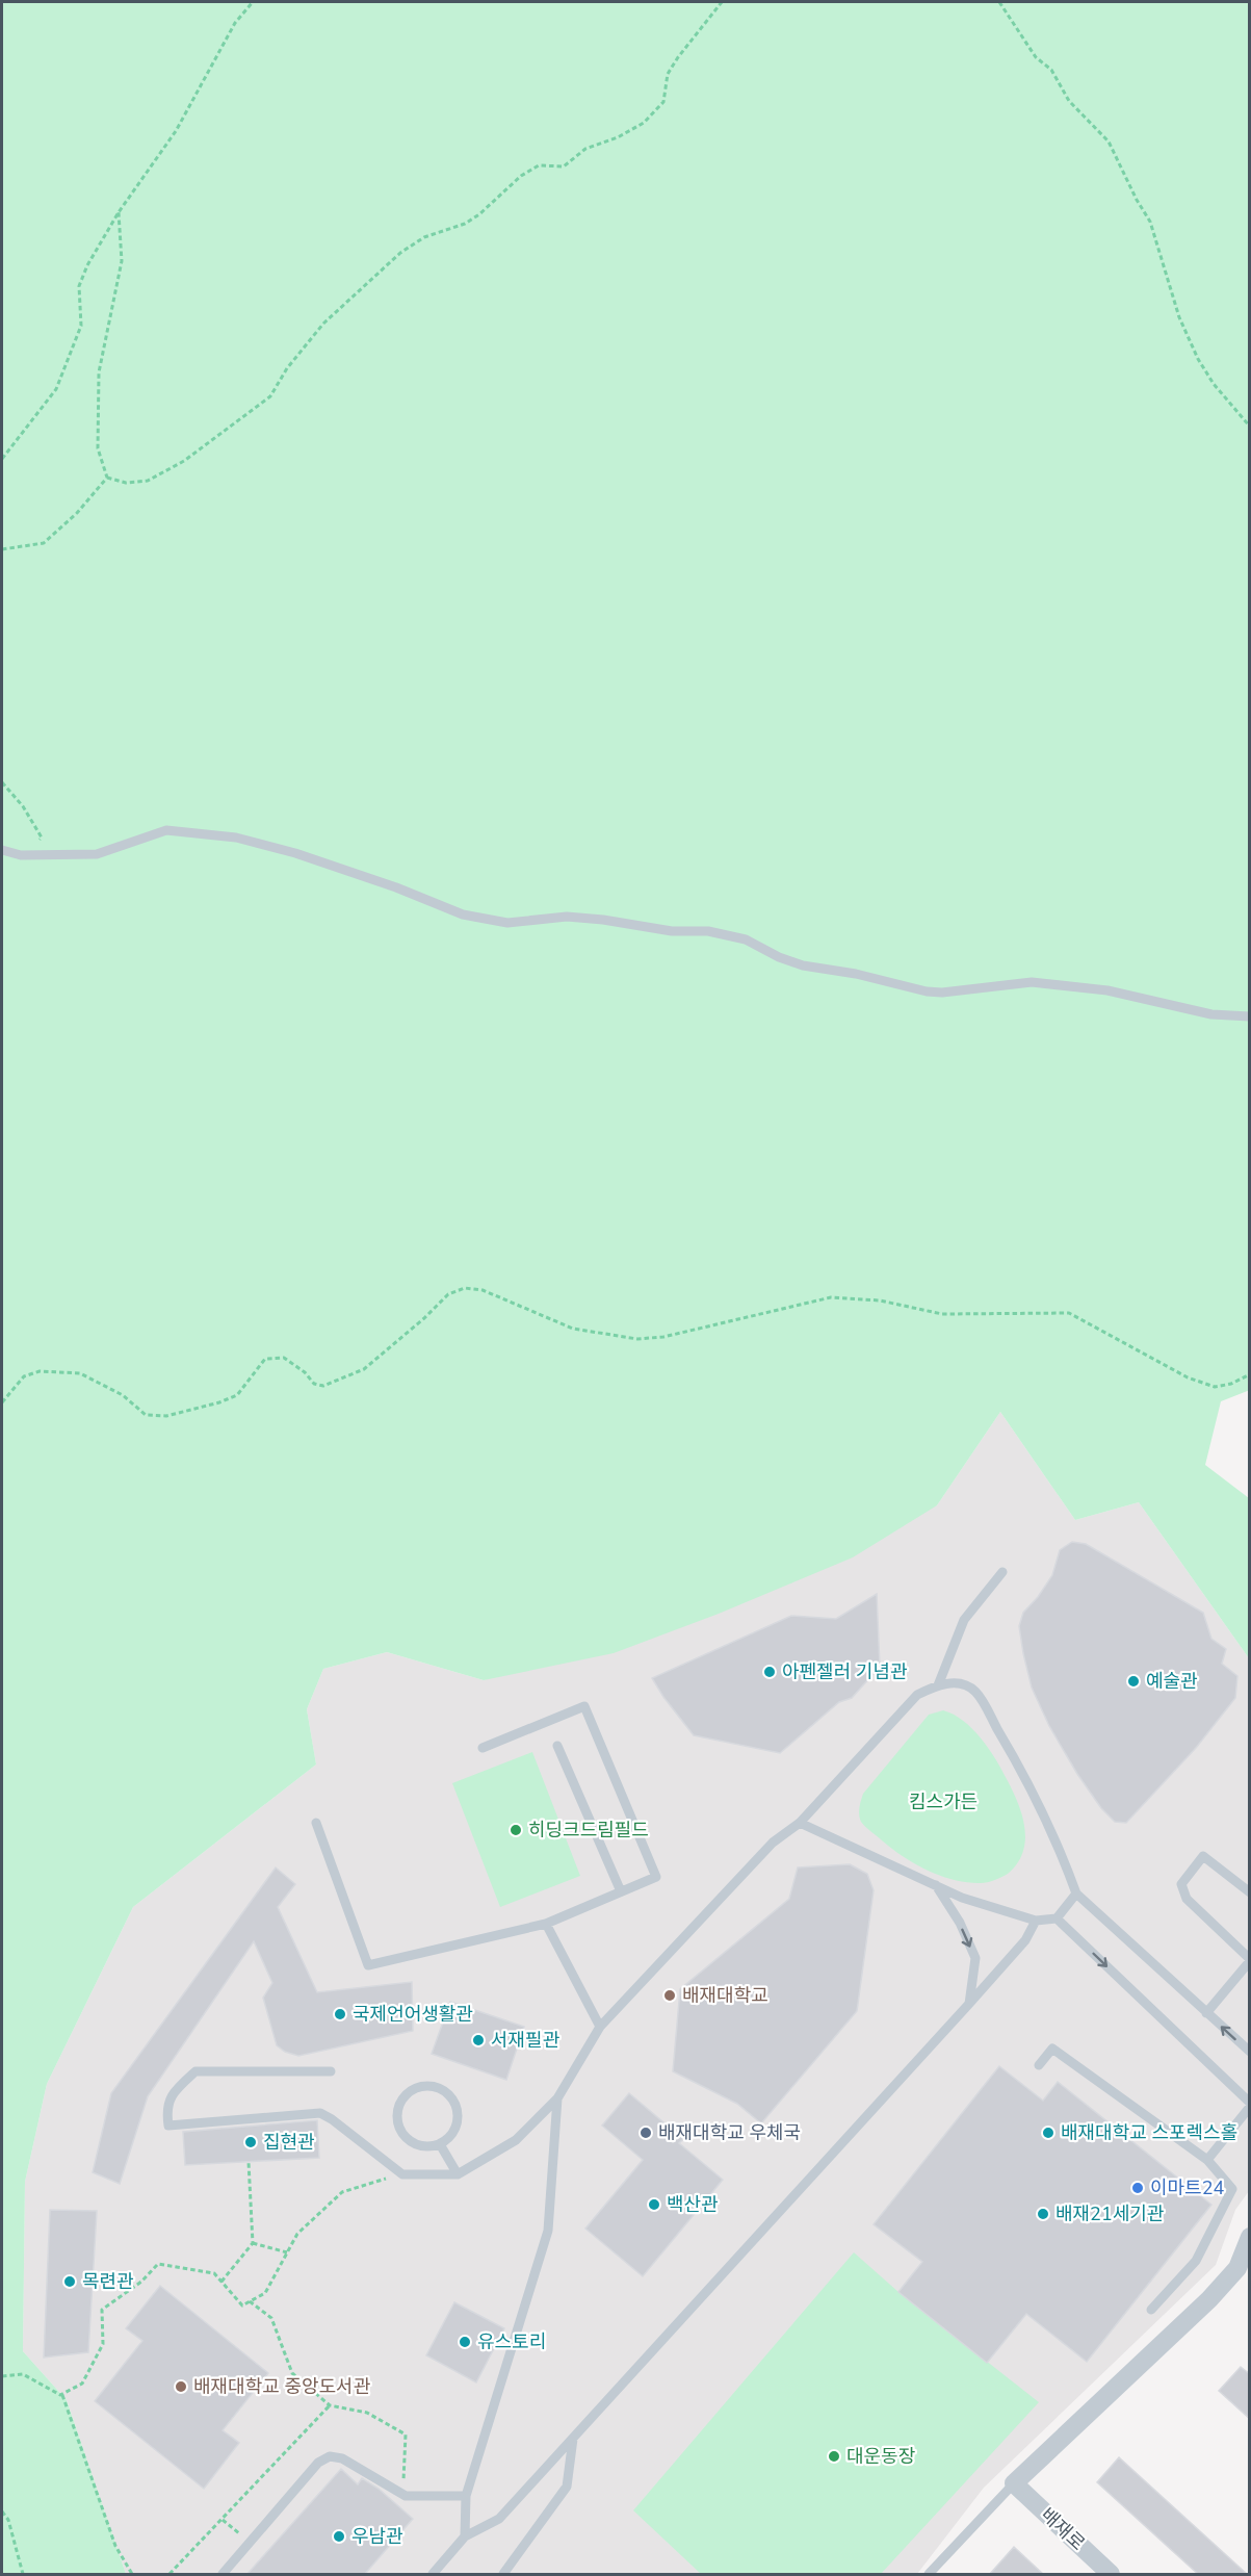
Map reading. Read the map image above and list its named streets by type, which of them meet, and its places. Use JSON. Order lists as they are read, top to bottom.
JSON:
{
  "streets": {
    "street": ["배재로"]
  },
  "parks": ["킴스가든"],
  "places": [
    "아펜젤러 기념관",
    "예술관",
    "히딩크드림필드",
    "배재대학교",
    "국제언어생활관",
    "서재필관",
    "배재대학교 우체국",
    "배재대학교 스포렉스홀",
    "집현관",
    "이마트24",
    "백산관",
    "배재21세기관",
    "목련관",
    "유스토리",
    "배재대학교 중앙도서관",
    "대운동장",
    "우남관"
  ]
}
